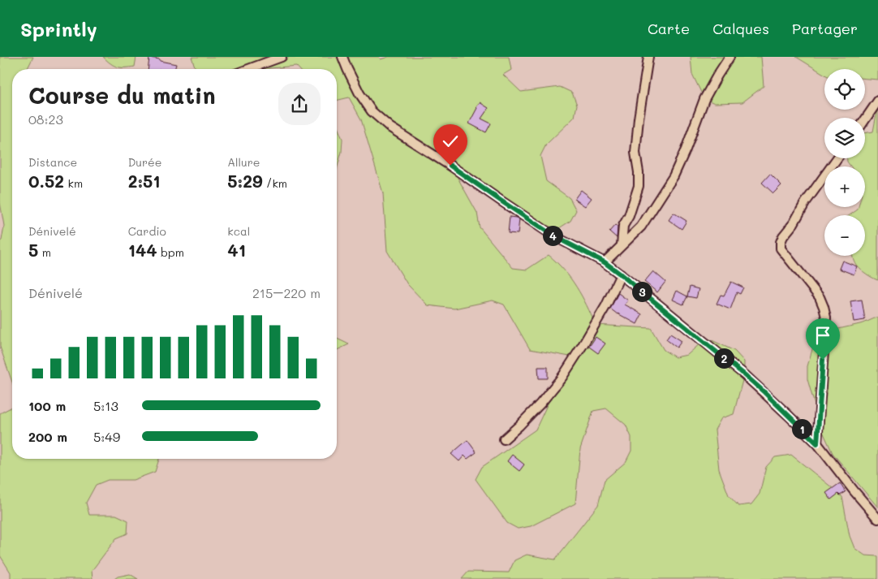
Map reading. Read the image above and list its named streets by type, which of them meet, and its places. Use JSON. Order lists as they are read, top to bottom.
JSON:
{
  "page": {
    "header": "Sprintly",
    "nav": ["Carte", "Calques", "Partager"],
    "map_buttons": ["+", "−"],
    "heading": ["Course du matin", "08:23"],
    "stats": [
      ["Distance", "0.52 km"],
      ["Durée", "2:51"],
      ["Allure", "5:29 /km"],
      ["Dénivelé", "5 m"],
      ["Cardio", "144 bpm"],
      ["kcal", "41"]
    ],
    "pins": [
      "4",
      "3",
      "2",
      "1"
    ],
    "chart": ["Dénivelé", "215–220 m"],
    "list": [
      {
        "name": "100 m",
        "note": "5:13"
      },
      {
        "name": "200 m",
        "note": "5:49"
      }
    ]
  }
}
